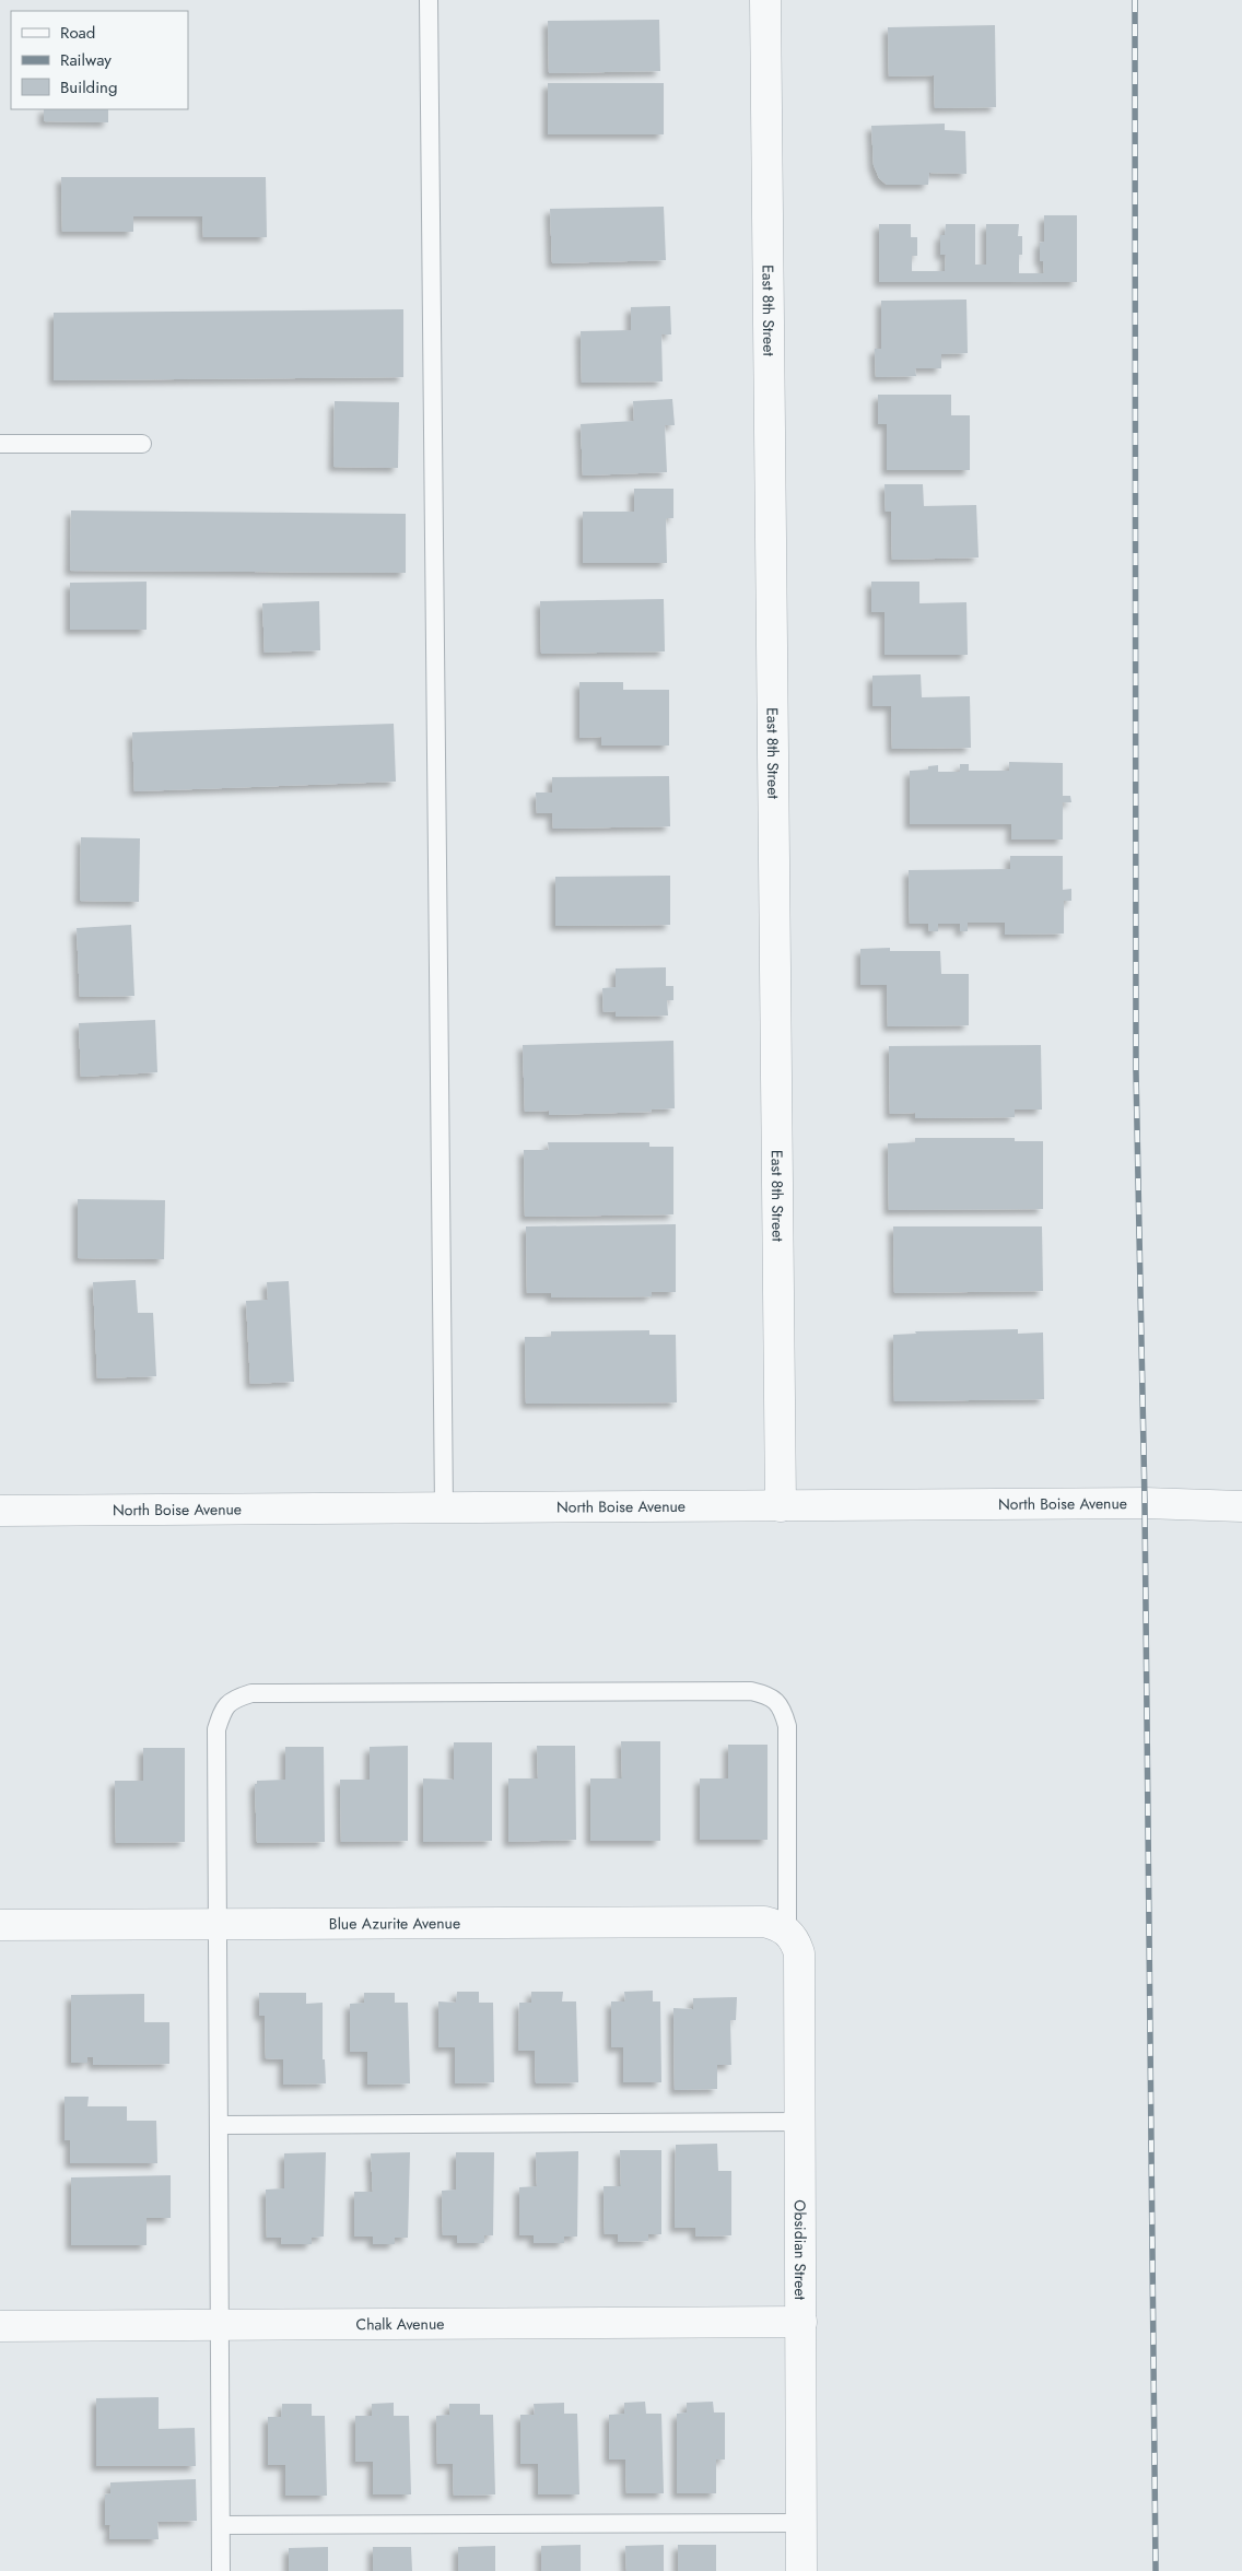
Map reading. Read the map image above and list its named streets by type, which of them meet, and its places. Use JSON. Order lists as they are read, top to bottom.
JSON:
{
  "streets": {
    "street": [
      "East 8th Street",
      "North Boise Avenue",
      "Blue Azurite Avenue",
      "Obsidian Street",
      "Chalk Avenue"
    ]
  },
  "crossings": [
    ["East 8th Street", "North Boise Avenue"],
    ["Blue Azurite Avenue", "Obsidian Street"],
    ["Obsidian Street", "Chalk Avenue"]
  ],
  "legend": ["Road", "Railway", "Building"]
}
